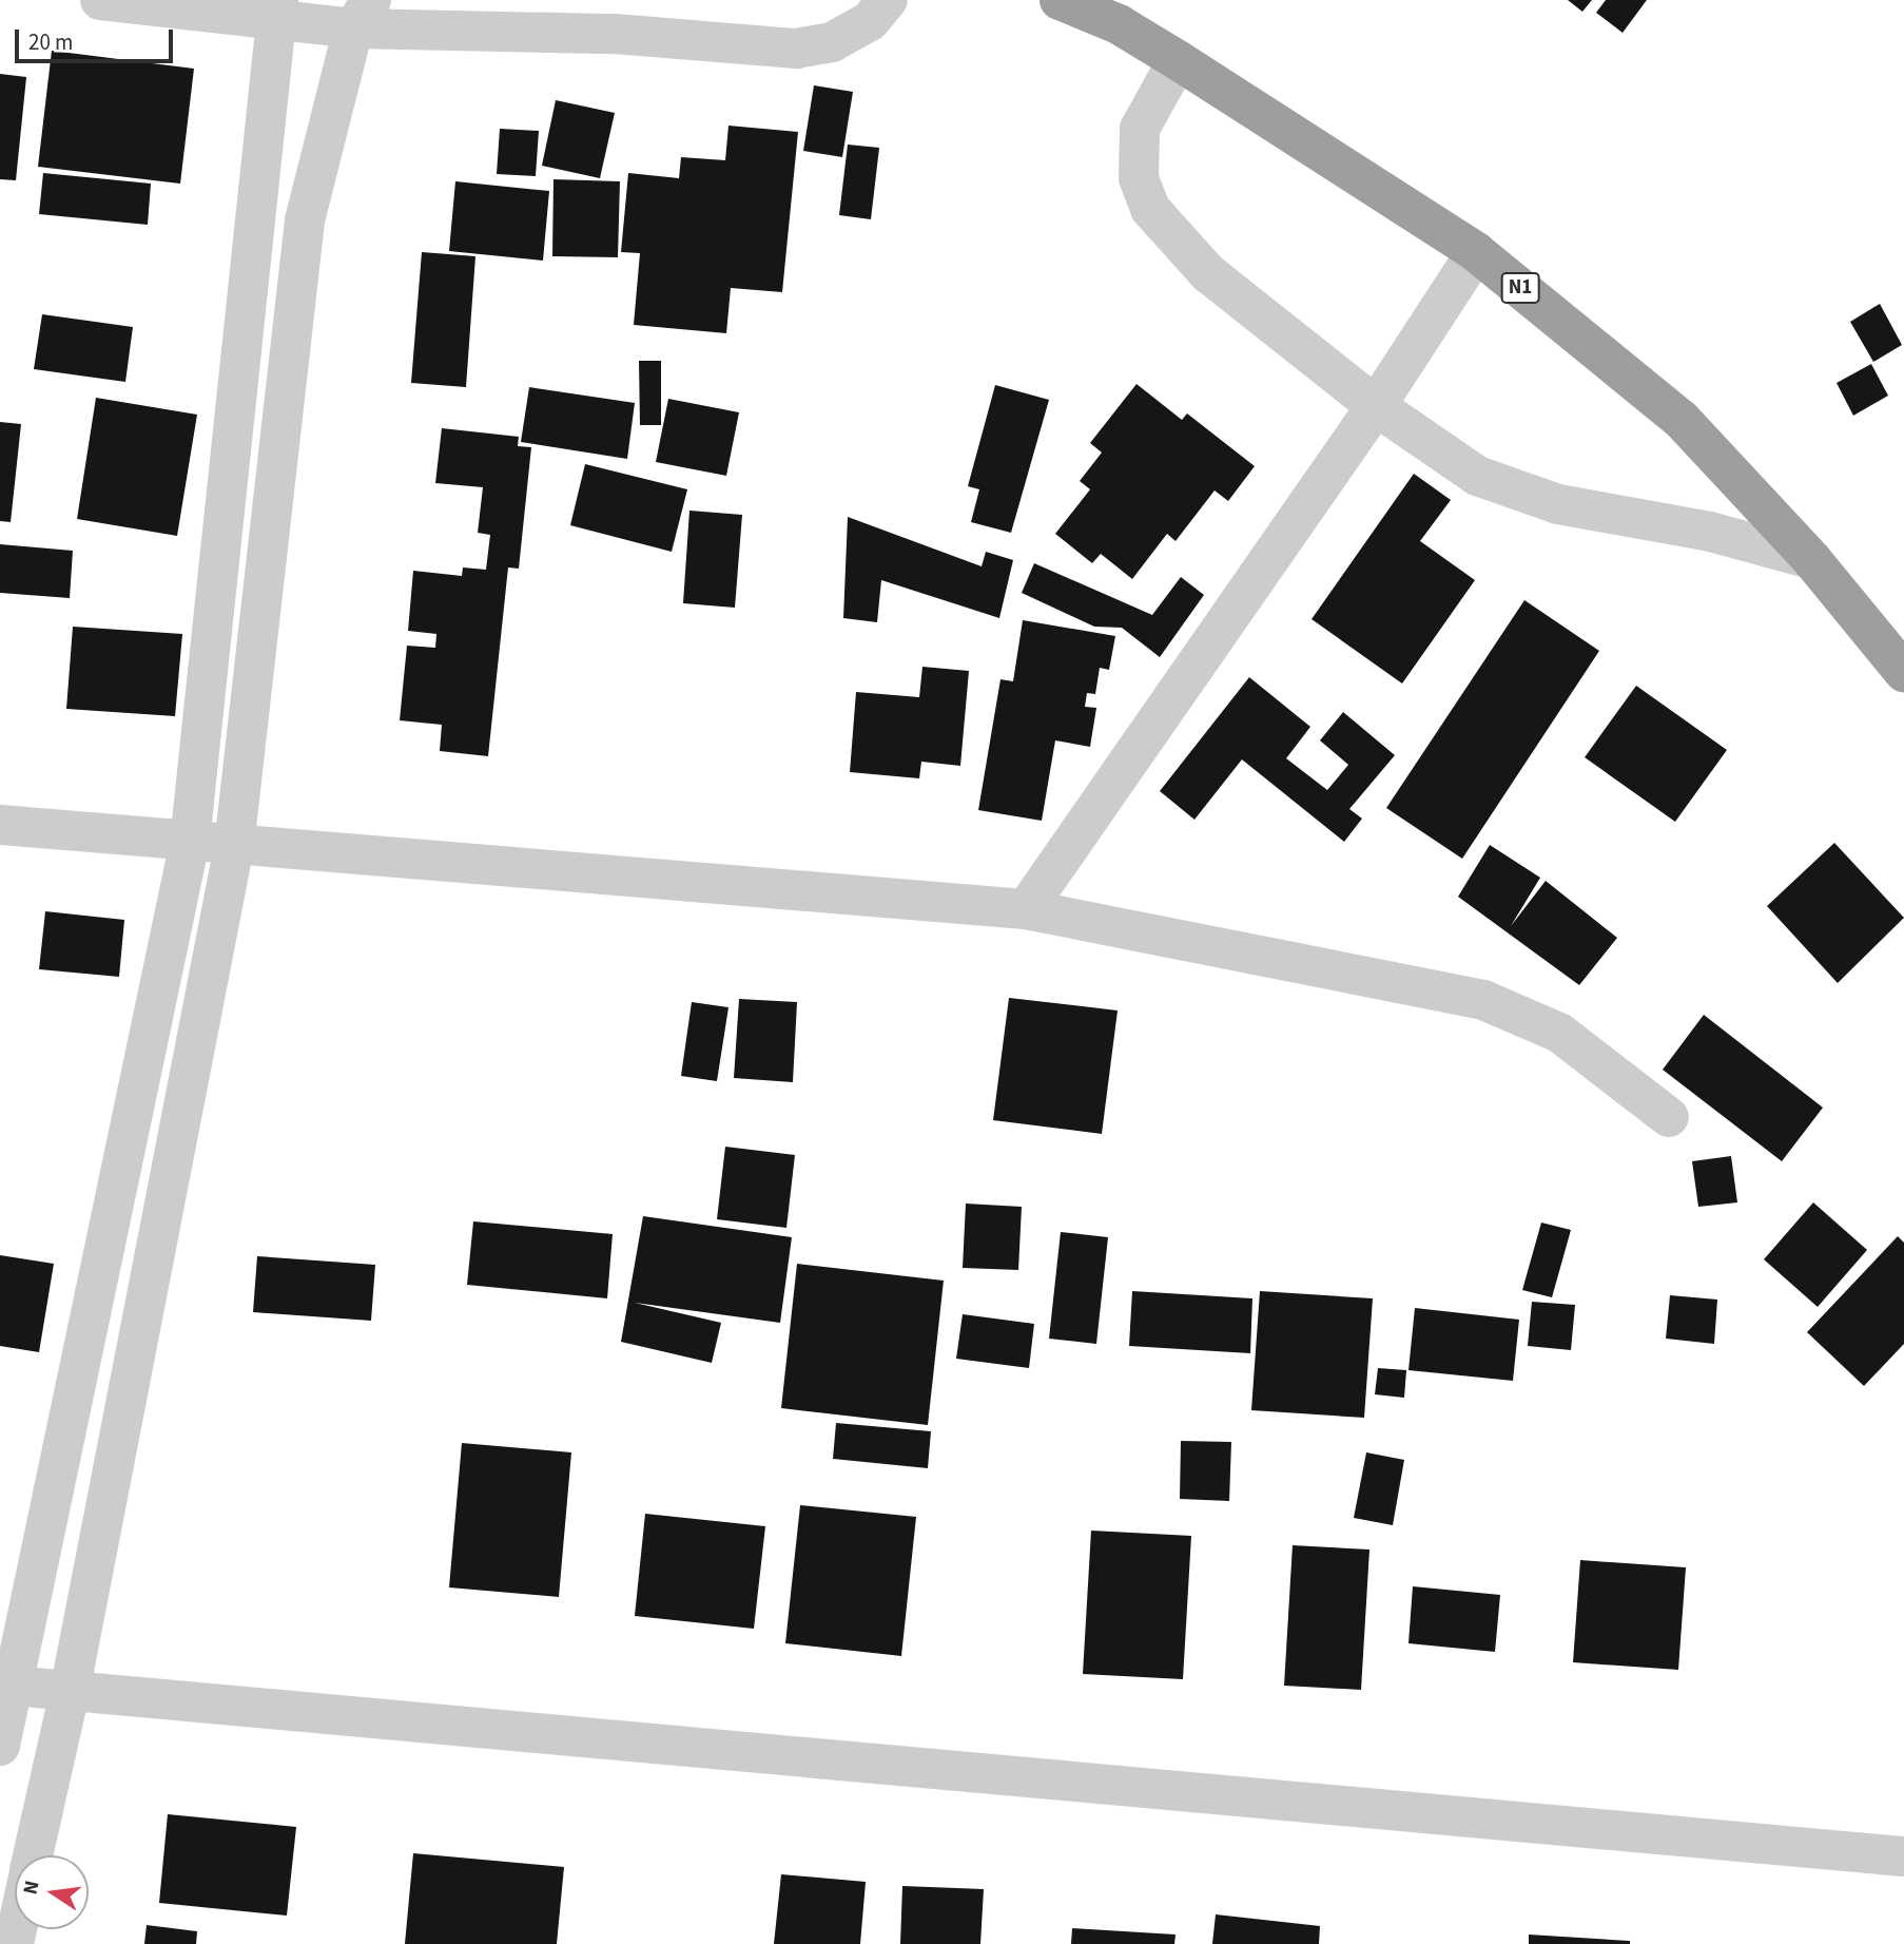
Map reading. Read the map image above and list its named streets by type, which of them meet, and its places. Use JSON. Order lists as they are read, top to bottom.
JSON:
{
  "streets": {
    "highway": ["N1"]
  },
  "scale_bar": "20 m",
  "north": "left"
}
